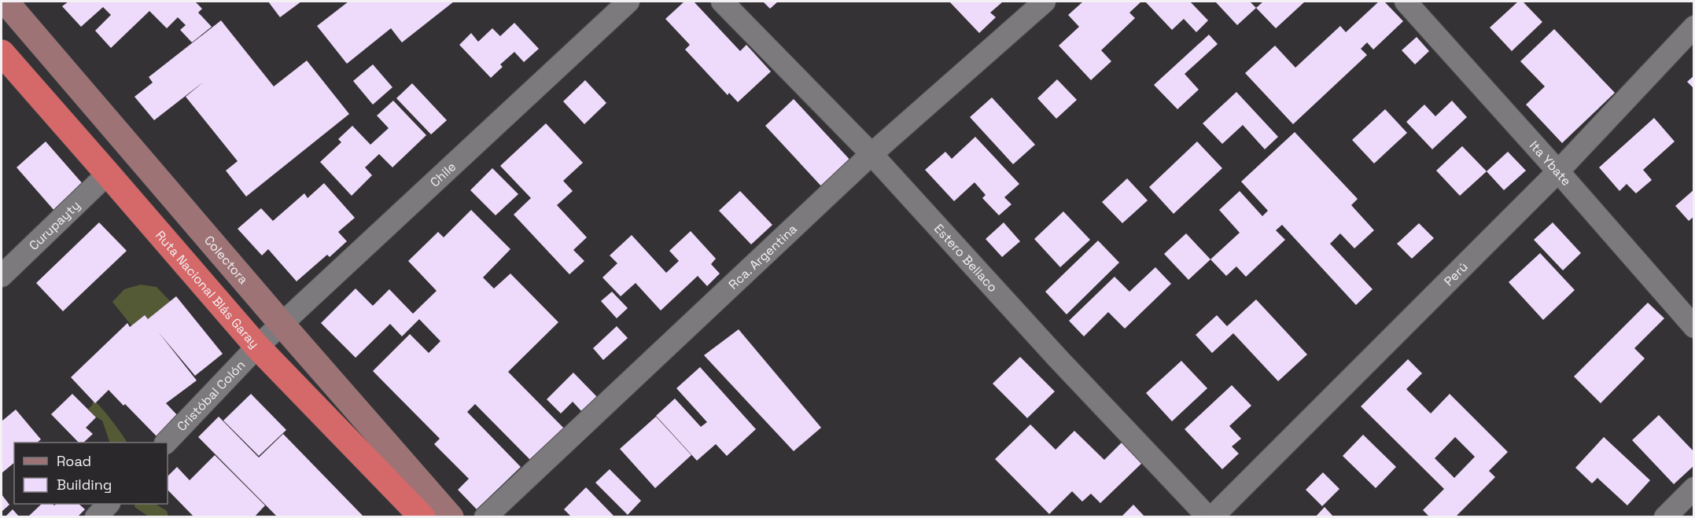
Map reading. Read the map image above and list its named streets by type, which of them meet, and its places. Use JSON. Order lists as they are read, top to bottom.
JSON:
{
  "streets": {
    "highway": ["Ruta Nacional Blás Garay"],
    "main road": ["Colectora"],
    "street": [
      "Ita Ybate",
      "Chile",
      "Curupayty",
      "Rca. Argentina",
      "Estero Bellaco",
      "Perú",
      "Cristóbal Colón"
    ]
  },
  "crossings": [
    ["Ita Ybate", "Perú"],
    ["Chile", "Colectora"],
    ["Chile", "Ruta Nacional Blás Garay"],
    ["Chile", "Cristóbal Colón"],
    ["Curupayty", "Ruta Nacional Blás Garay"],
    ["Rca. Argentina", "Estero Bellaco"],
    ["Estero Bellaco", "Perú"],
    ["Ruta Nacional Blás Garay", "Cristóbal Colón"]
  ],
  "legend": ["Road", "Building"]
}
